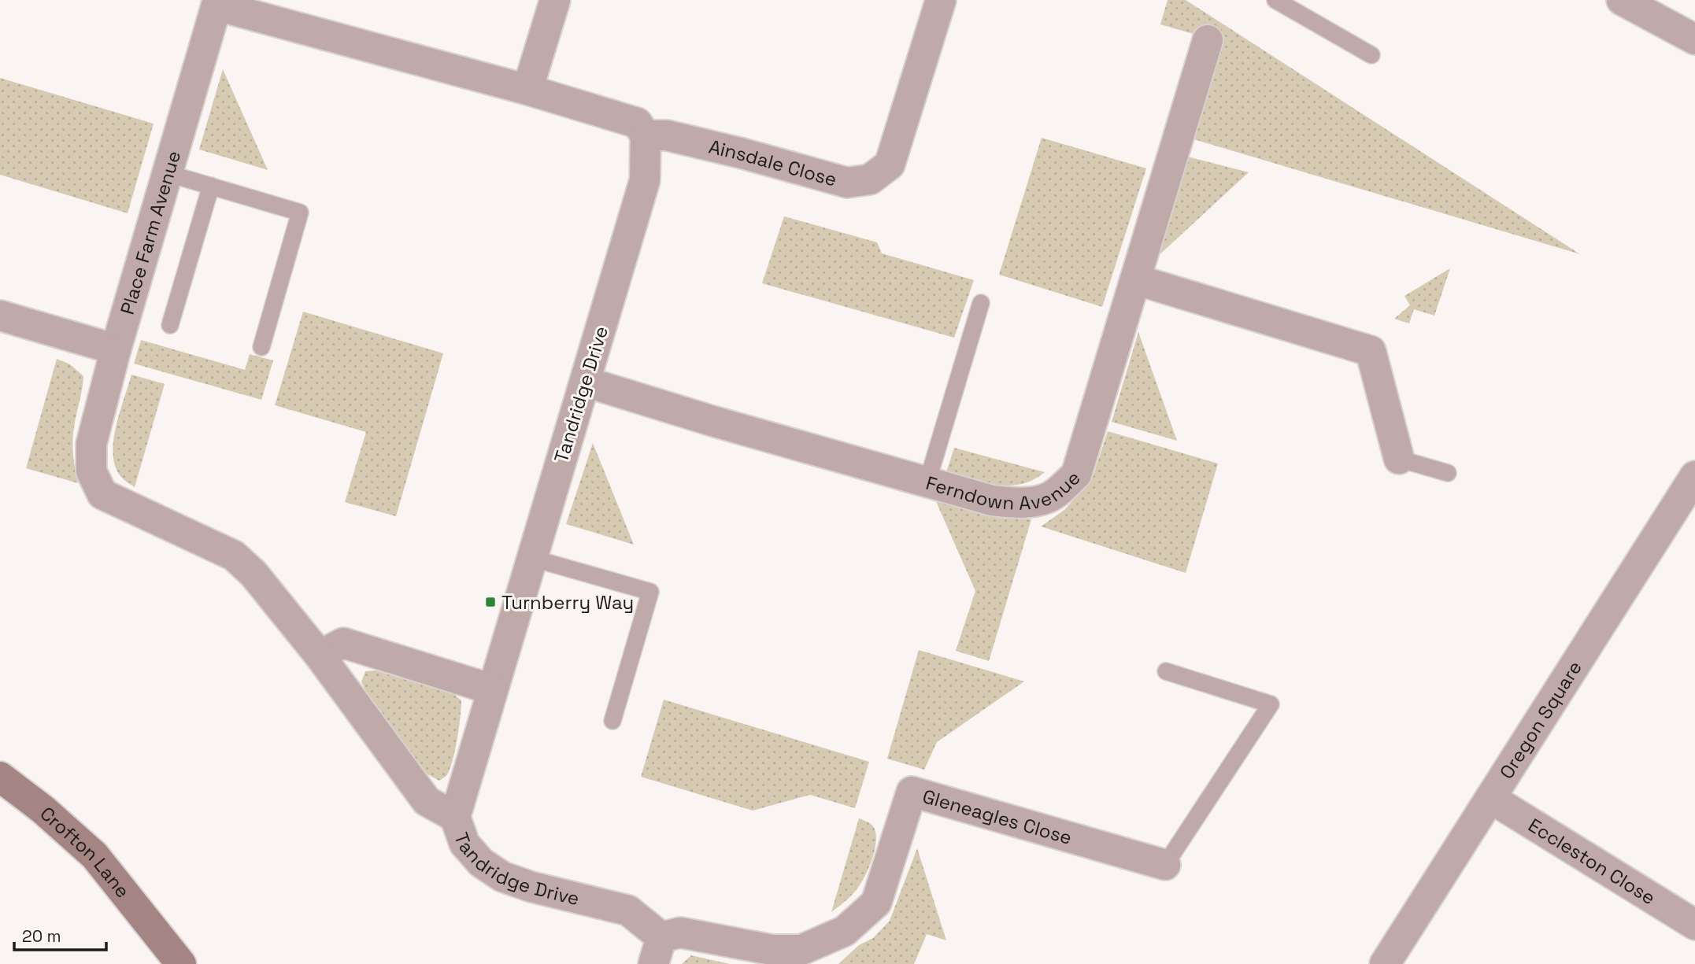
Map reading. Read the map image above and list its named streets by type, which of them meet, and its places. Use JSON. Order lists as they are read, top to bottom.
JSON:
{
  "streets": {
    "street": [
      "Ainsdale Close",
      "Place Farm Avenue",
      "Tandridge Drive",
      "Ferndown Avenue",
      "Oregon Square",
      "Gleneagles Close",
      "Crofton Lane",
      "Eccleston Close"
    ]
  },
  "crossings": [
    ["Ainsdale Close", "Tandridge Drive"],
    ["Tandridge Drive", "Ferndown Avenue"],
    ["Tandridge Drive", "Gleneagles Close"],
    ["Oregon Square", "Eccleston Close"]
  ],
  "places": {
    "transit": ["Turnberry Way"]
  },
  "scale_bar": "20 m"
}
